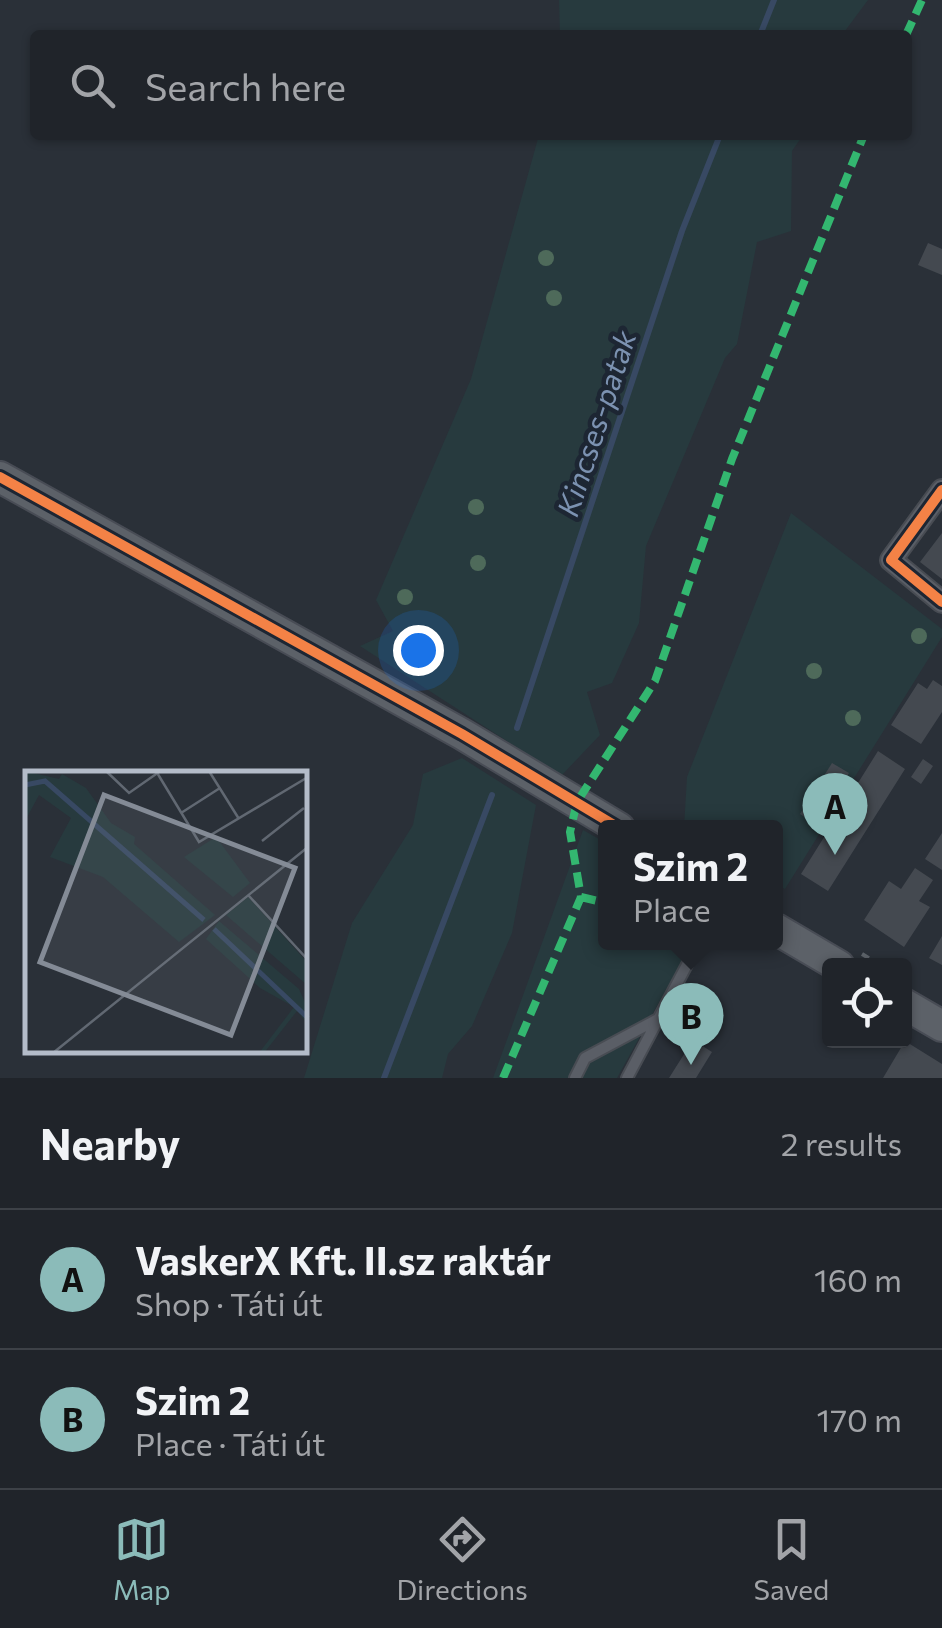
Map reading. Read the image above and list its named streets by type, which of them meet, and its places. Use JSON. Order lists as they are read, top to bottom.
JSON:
{
  "water": ["Kincses-patak"],
  "page": {
    "search": "Search here",
    "pins": ["A", "B"],
    "popup": ["Szim 2", "Place"],
    "heading": ["Nearby", "2 results"],
    "list": [
      {
        "mark": "A",
        "name": "VaskerX Kft. II.sz raktár",
        "note": "Shop · Táti út",
        "value": "160 m"
      },
      {
        "mark": "B",
        "name": "Szim 2",
        "note": "Place · Táti út",
        "value": "170 m"
      }
    ],
    "nav": ["Map", "Directions", "Saved"]
  }
}
